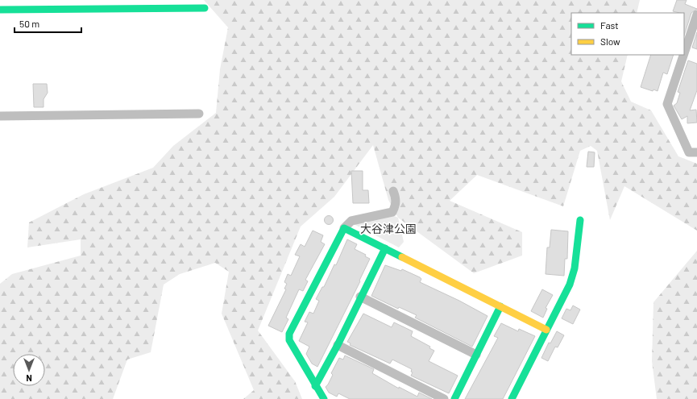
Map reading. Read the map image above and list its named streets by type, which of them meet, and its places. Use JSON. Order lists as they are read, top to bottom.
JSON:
{
  "parks": ["大谷津公園"],
  "legend": ["Fast", "Slow"],
  "scale_bar": "50 m",
  "north": "bottom"
}
